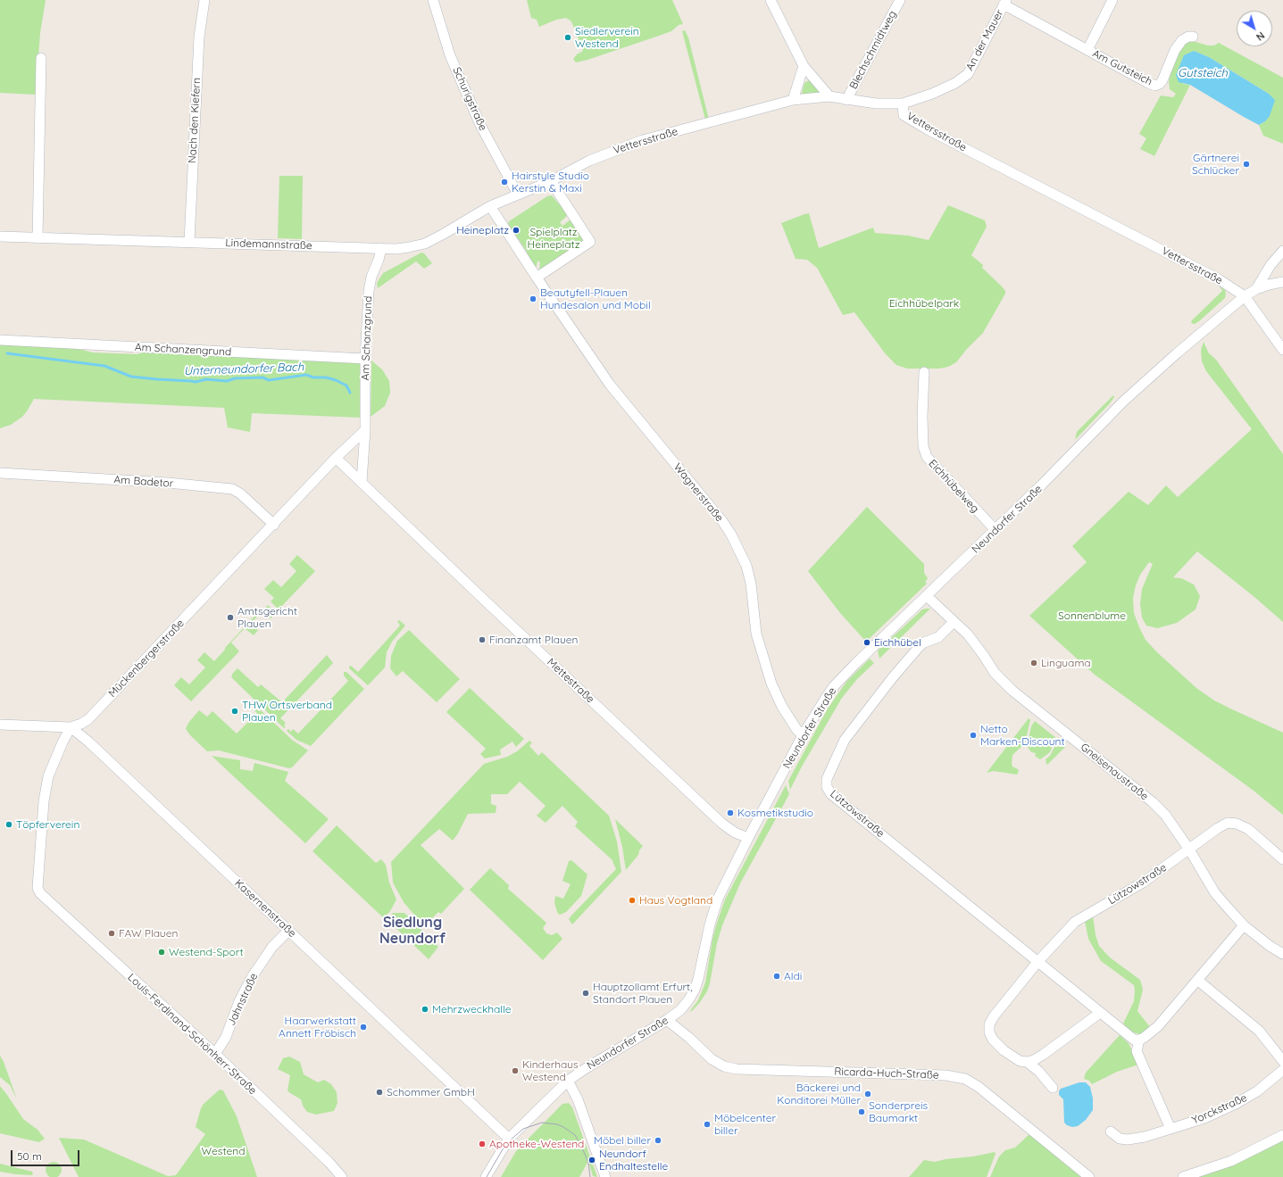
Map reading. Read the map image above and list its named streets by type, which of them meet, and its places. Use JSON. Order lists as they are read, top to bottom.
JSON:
{
  "streets": {
    "street": [
      "An der Mauer",
      "Blechschmidtweg",
      "Am Gutsteich",
      "Schurigstraße",
      "Nach den Kiefern",
      "Vettersstraße",
      "Lindemannstraße",
      "Am Schanzgrund",
      "Am Schanzengrund",
      "Am Badetor",
      "Eichhübelweg",
      "Wagnerstraße",
      "Neundorfer Straße",
      "Mückenbergerstraße",
      "Mettestraße",
      "Gneisenaustraße",
      "Lützowstraße",
      "Kasernenstraße",
      "Jahnstraße",
      "Louis-Ferdinand-Schönherr-Straße",
      "Ricarda-Huch-Straße",
      "Yorckstraße"
    ]
  },
  "crossings": [
    ["An der Mauer", "Am Gutsteich"],
    ["An der Mauer", "Vettersstraße"],
    ["Blechschmidtweg", "Vettersstraße"],
    ["Nach den Kiefern", "Lindemannstraße"],
    ["Vettersstraße", "Neundorfer Straße"],
    ["Lindemannstraße", "Am Schanzgrund"],
    ["Am Schanzgrund", "Am Schanzengrund"],
    ["Am Schanzgrund", "Mettestraße"],
    ["Am Badetor", "Mückenbergerstraße"],
    ["Eichhübelweg", "Neundorfer Straße"],
    ["Wagnerstraße", "Neundorfer Straße"],
    ["Neundorfer Straße", "Mettestraße"],
    ["Neundorfer Straße", "Gneisenaustraße"],
    ["Neundorfer Straße", "Kasernenstraße"],
    ["Neundorfer Straße", "Ricarda-Huch-Straße"],
    ["Mückenbergerstraße", "Mettestraße"],
    ["Mückenbergerstraße", "Kasernenstraße"],
    ["Mückenbergerstraße", "Louis-Ferdinand-Schönherr-Straße"],
    ["Gneisenaustraße", "Lützowstraße"],
    ["Kasernenstraße", "Jahnstraße"],
    ["Kasernenstraße", "Louis-Ferdinand-Schönherr-Straße"],
    ["Jahnstraße", "Louis-Ferdinand-Schönherr-Straße"]
  ],
  "districts": ["Siedlung Neundorf"],
  "water": ["Gutsteich", "Unterneundorfer Bach"],
  "parks": [
    "Spielplatz Heineplatz",
    "Eichhübelpark",
    "Sonnenblume",
    "Westend"
  ],
  "places": [
    "Siedlerverein Westend",
    "Gärtnerei Schlücker",
    "Hairstyle Studio Kerstin & Maxi",
    "Heineplatz",
    "Beautyfell-Plauen Hundesalon und Mobil",
    "Amtsgericht Plauen",
    "Finanzamt Plauen",
    "Eichhübel",
    "Linguama",
    "THW Ortsverband Plauen",
    "Netto Marken-Discount",
    "Kosmetikstudio",
    "Töpferverein",
    "Haus Vogtland",
    "FAW Plauen",
    "Westend-Sport",
    "Aldi",
    "Hauptzollamt Erfurt, Standort Plauen",
    "Mehrzweckhalle",
    "Haarwerkstatt Annett Fröbisch",
    "Kinderhaus Westend",
    "Schommer GmbH",
    "Bäckerei und Konditorei Müller",
    "Sonderpreis Baumarkt",
    "Möbelcenter biller",
    "Möbel biller",
    "Apotheke-Westend",
    "Neundorf Endhaltestelle"
  ],
  "scale_bar": "50 m",
  "north": "bottom right"
}
